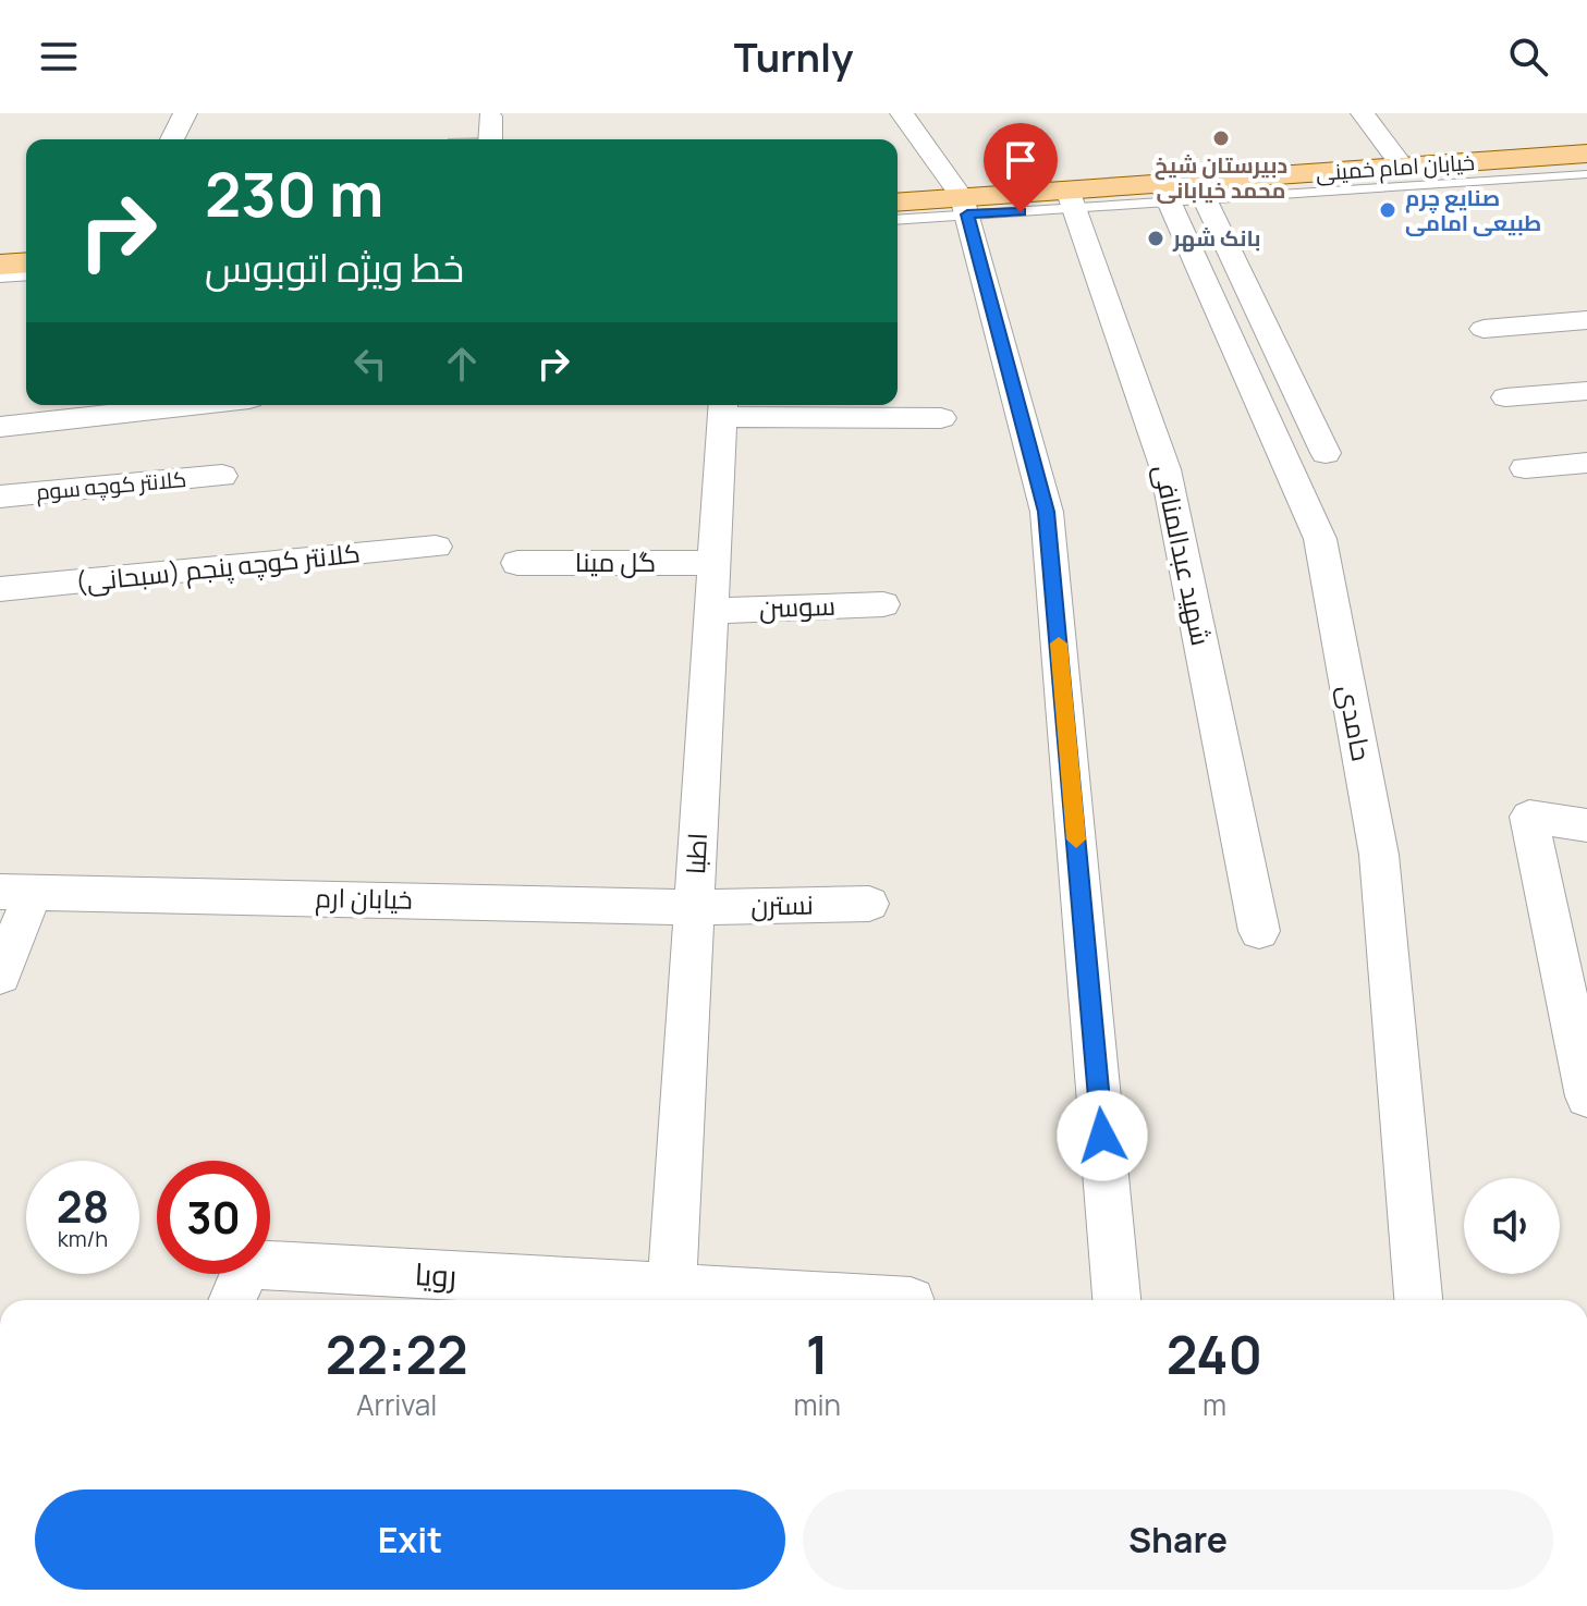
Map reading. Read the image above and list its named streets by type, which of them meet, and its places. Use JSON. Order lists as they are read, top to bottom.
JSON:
{
  "streets": {
    "main road": ["خیابان امام خمینی"],
    "street": [
      "کلانتر کوچه سوم",
      "شهید عبدالمنافی",
      "گل مینا",
      "کلانتر کوچه پنجم (سبحانی)",
      "سوسن",
      "حامدی",
      "اطبا",
      "خیابان ارم",
      "نسترن",
      "رویا"
    ]
  },
  "crossings": [
    ["خیابان امام خمینی", "شهید عبدالمنافی"],
    ["خیابان امام خمینی", "حامدی"],
    ["گل مینا", "اطبا"],
    ["سوسن", "اطبا"],
    ["اطبا", "خیابان ارم"],
    ["اطبا", "نسترن"],
    ["اطبا", "رویا"],
    ["خیابان ارم", "نسترن"]
  ],
  "places": ["دبیرستان شیخ محمد خیابانی", "صنایع چرم طبیعی امامی", "بانک شهر"],
  "page": {
    "header": "Turnly",
    "turn": ["230 m", "خط ویژه اتوبوس"],
    "speed": "28 km/h",
    "limit": "30",
    "eta": [
      "22:22",
      "Arrival",
      "1",
      "min",
      "240",
      "m"
    ],
    "buttons": ["Exit", "Share"]
  }
}
